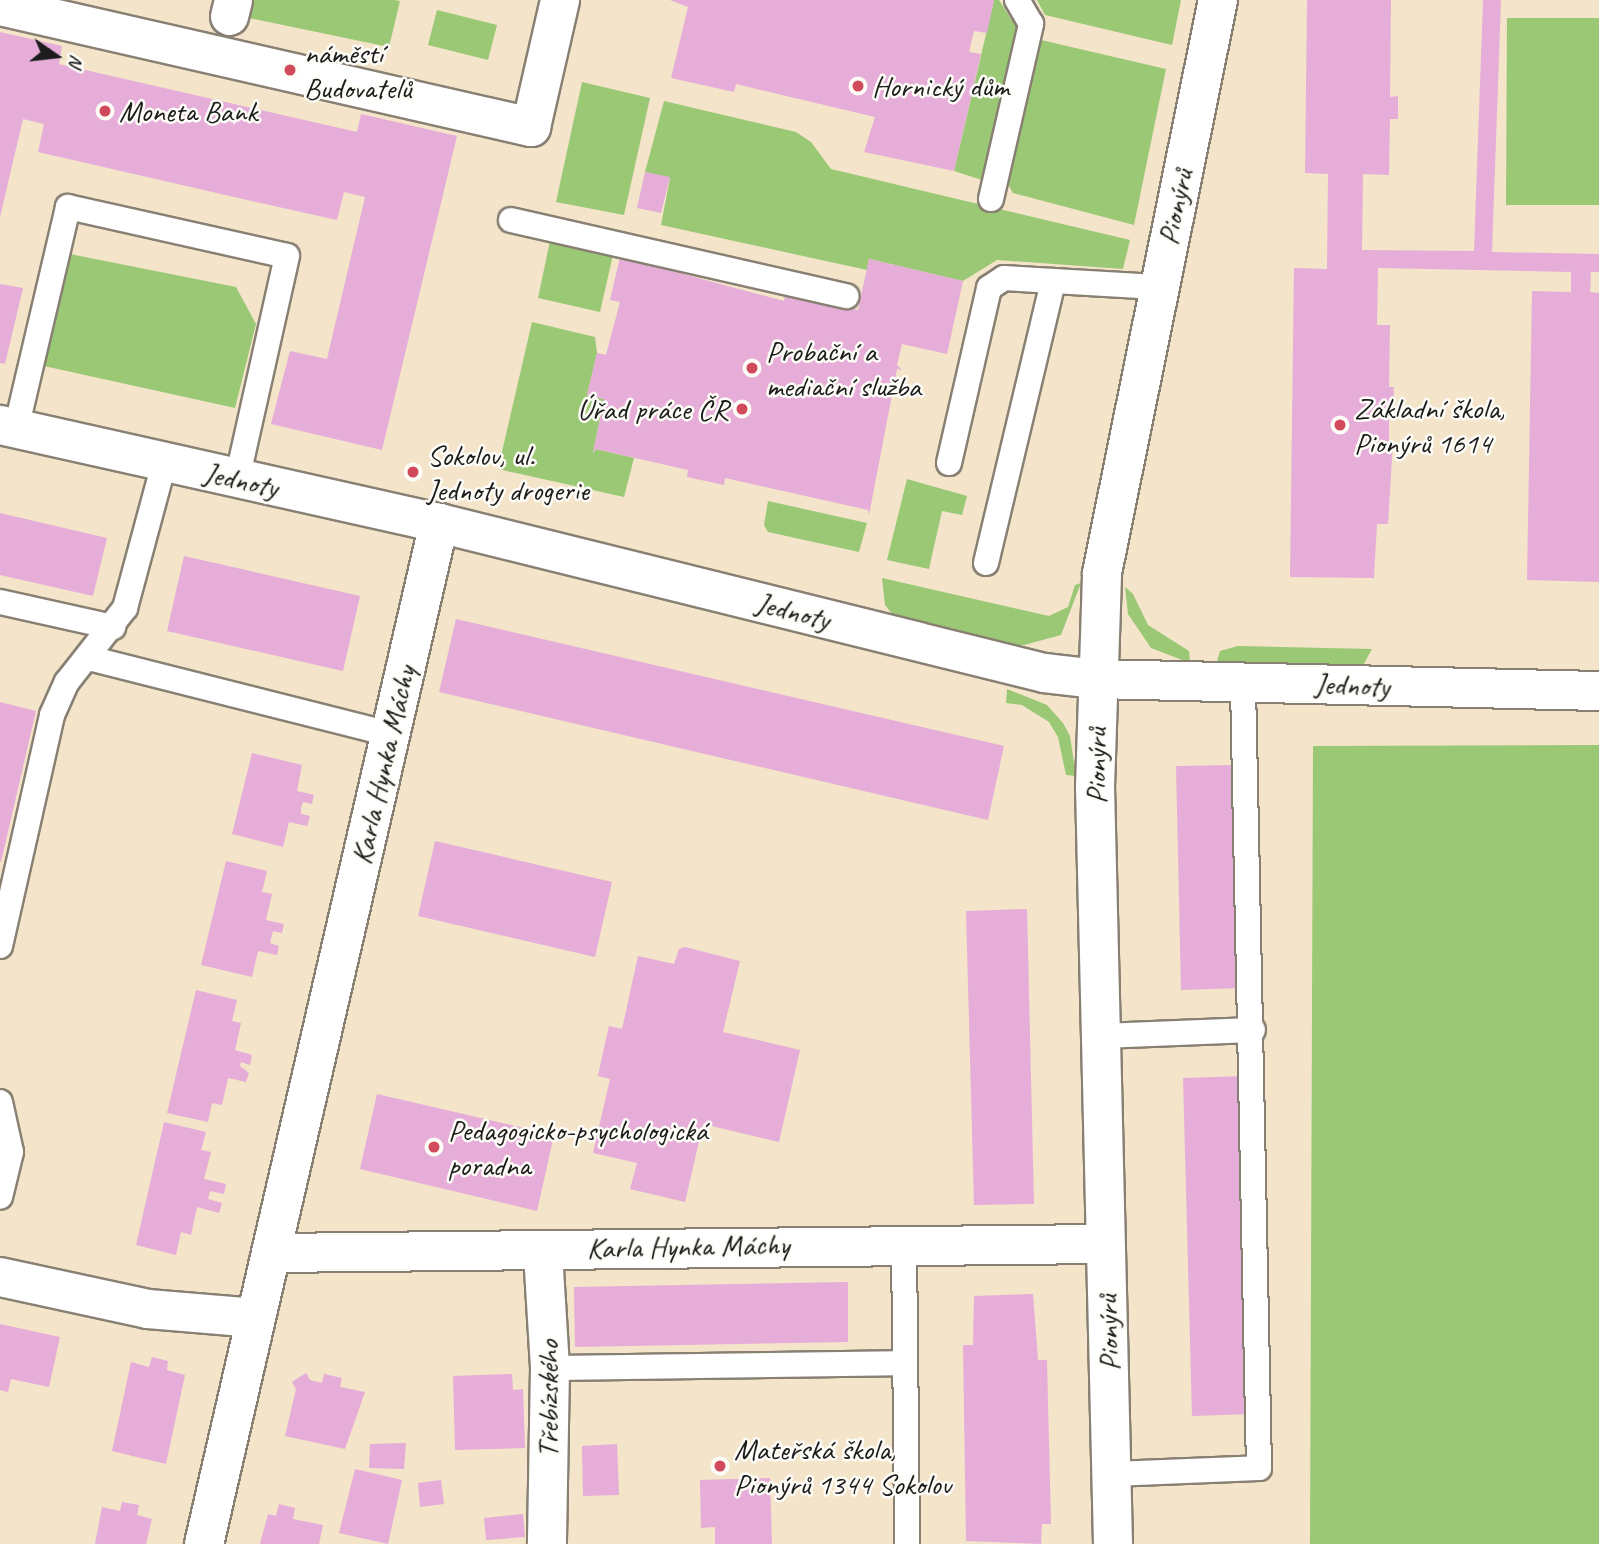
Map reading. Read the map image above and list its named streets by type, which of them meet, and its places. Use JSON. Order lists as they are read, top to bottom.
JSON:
{
  "streets": {
    "street": [
      "Pionýrů",
      "Jednoty",
      "Karla Hynka Máchy",
      "Třebízského"
    ]
  },
  "crossings": [
    ["Pionýrů", "Jednoty"],
    ["Pionýrů", "Karla Hynka Máchy"],
    ["Jednoty", "Karla Hynka Máchy"],
    ["Karla Hynka Máchy", "Třebízského"]
  ],
  "places": [
    "náměstí Budovatelů",
    "Hornický dům",
    "Moneta Bank",
    "Probační a mediační služba",
    "Úřad práce ČR",
    "Základní škola, Pionýrů 1614",
    "Sokolov, ul. Jednoty drogerie",
    "Pedagogicko-psychologická poradna",
    "Mateřská škola, Pionýrů 1344 Sokolov"
  ],
  "north": "right"
}
